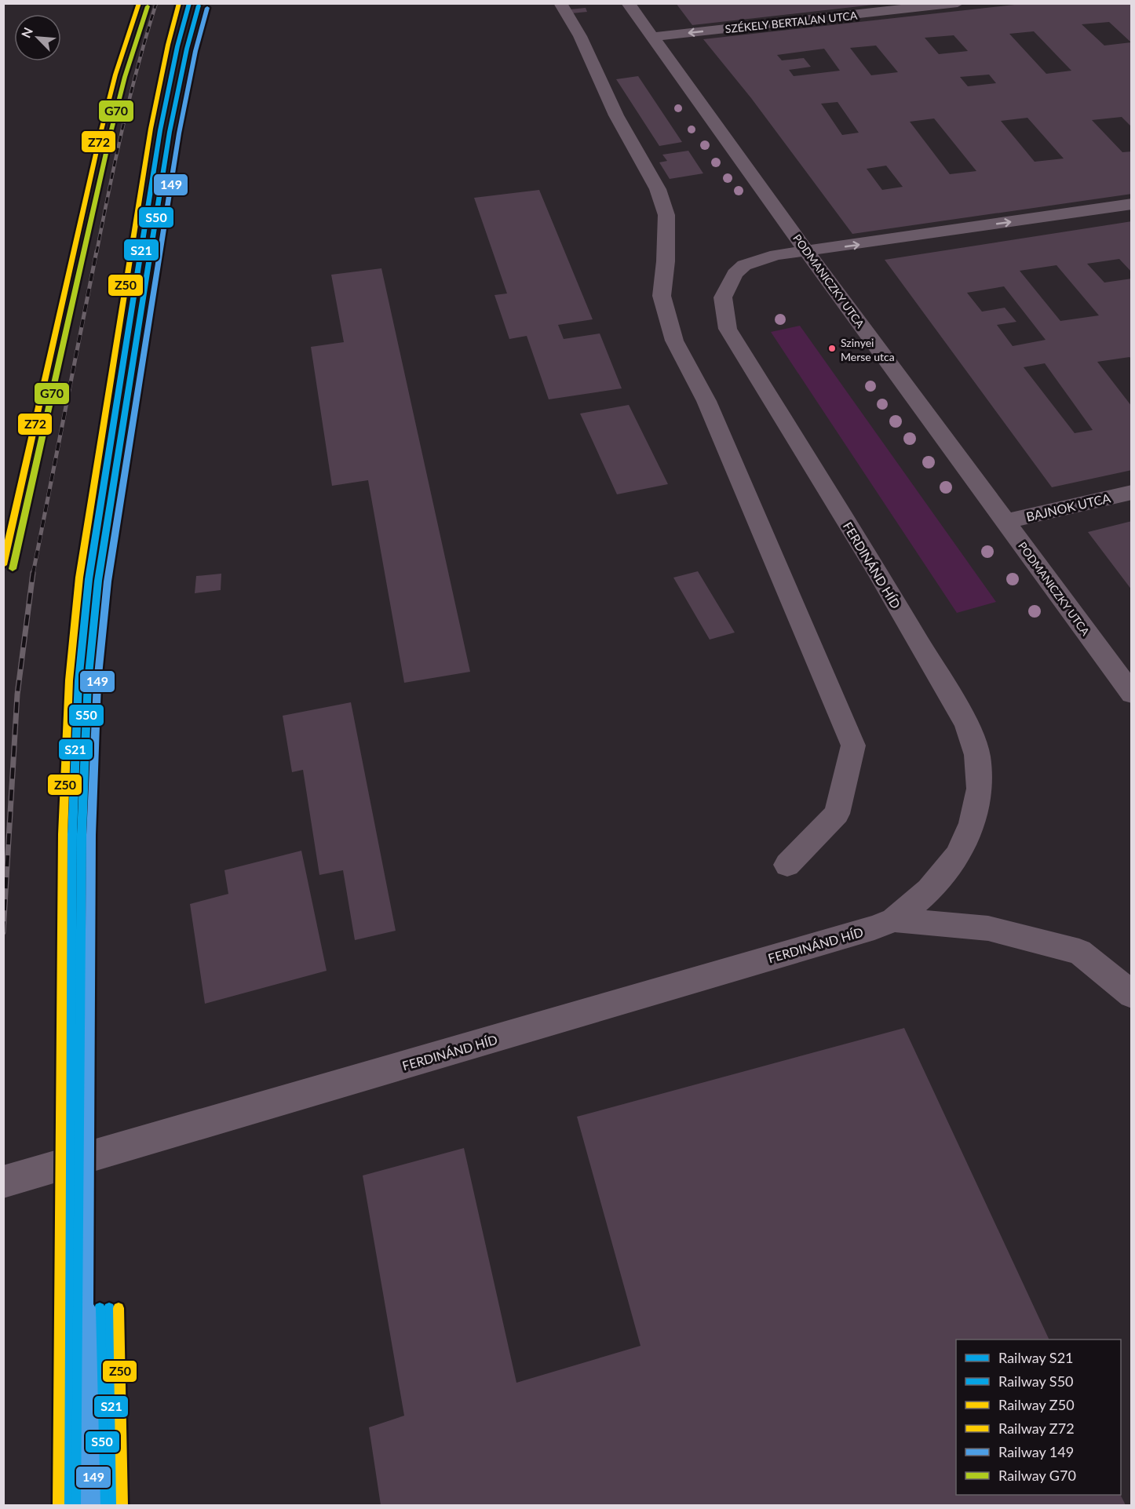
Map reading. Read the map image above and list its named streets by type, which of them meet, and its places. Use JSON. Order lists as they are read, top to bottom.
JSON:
{
  "streets": {
    "street": [
      "SZÉKELY BERTALAN UTCA",
      "PODMANICZKY UTCA",
      "BAJNOK UTCA",
      "FERDINÁND HÍD"
    ]
  },
  "crossings": [
    ["SZÉKELY BERTALAN UTCA", "PODMANICZKY UTCA"],
    ["PODMANICZKY UTCA", "BAJNOK UTCA"],
    ["PODMANICZKY UTCA", "FERDINÁND HÍD"]
  ],
  "places": ["Szinyei Merse utca"],
  "lines": [
    "rail line S21",
    "rail line Z50",
    "rail line Z72",
    "rail line S50",
    "rail line G70",
    "rail line 149"
  ],
  "legend": [
    "Railway S21",
    "Railway S50",
    "Railway Z50",
    "Railway Z72",
    "Railway 149",
    "Railway G70"
  ],
  "north": "top left"
}
